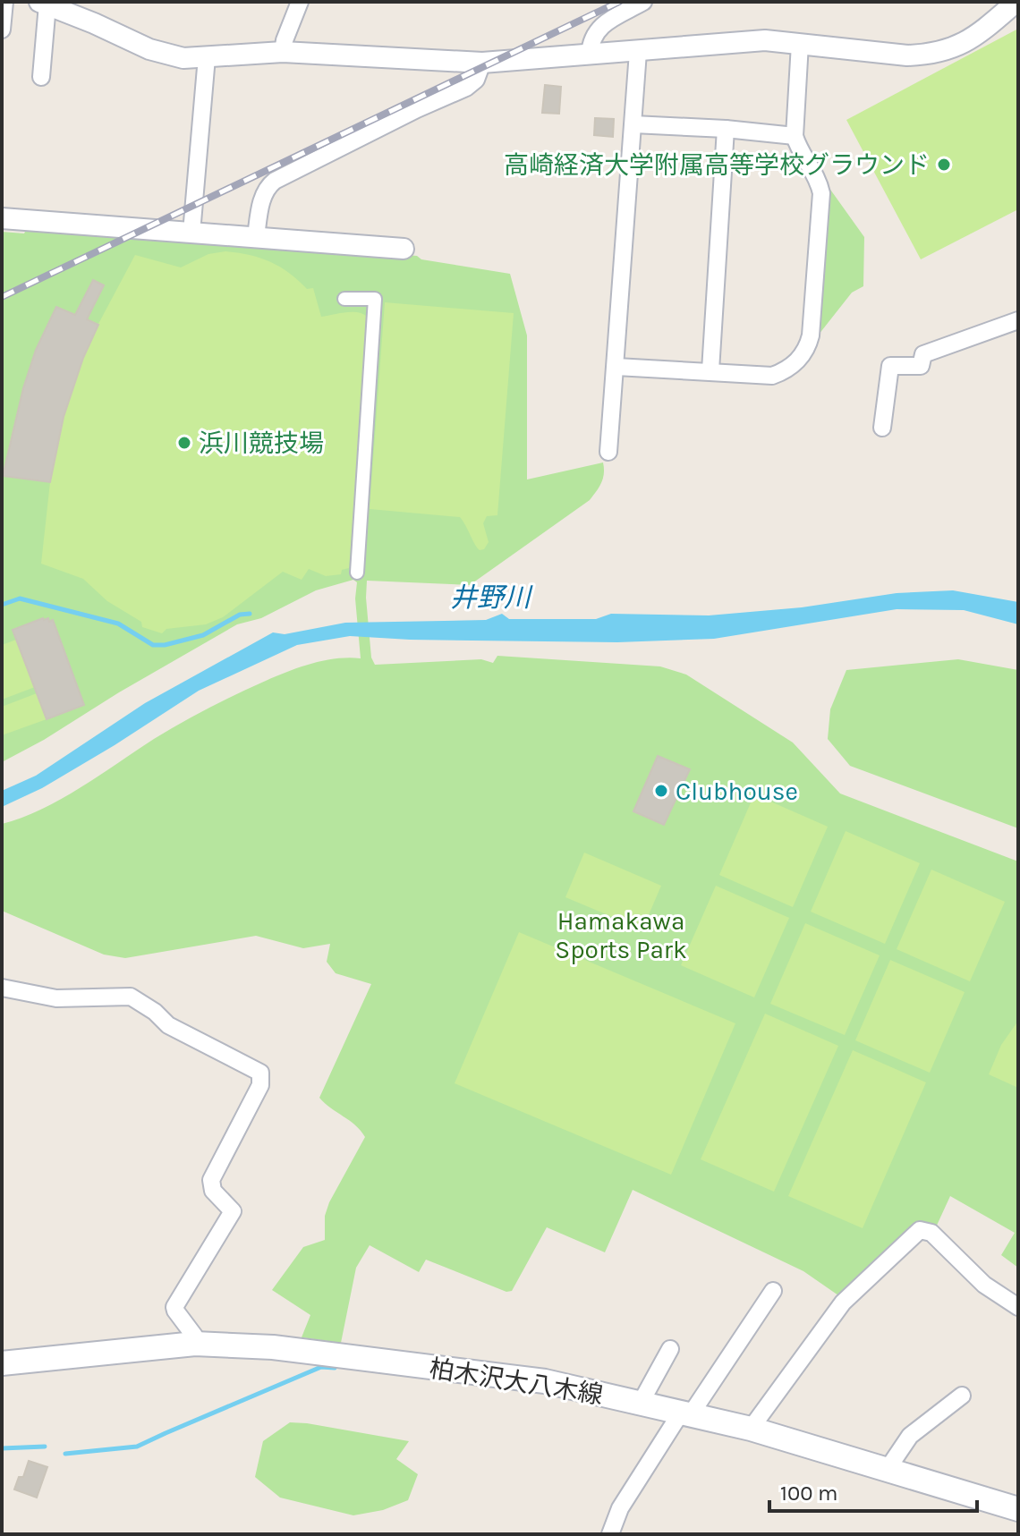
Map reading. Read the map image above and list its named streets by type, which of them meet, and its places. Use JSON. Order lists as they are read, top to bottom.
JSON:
{
  "streets": {
    "main road": ["柏木沢大八木線"]
  },
  "water": ["井野川"],
  "parks": ["Hamakawa Sports Park"],
  "places": ["高崎経済大学附属高等学校グラウンド", "浜川競技場", "Clubhouse"],
  "scale_bar": "100 m"
}
